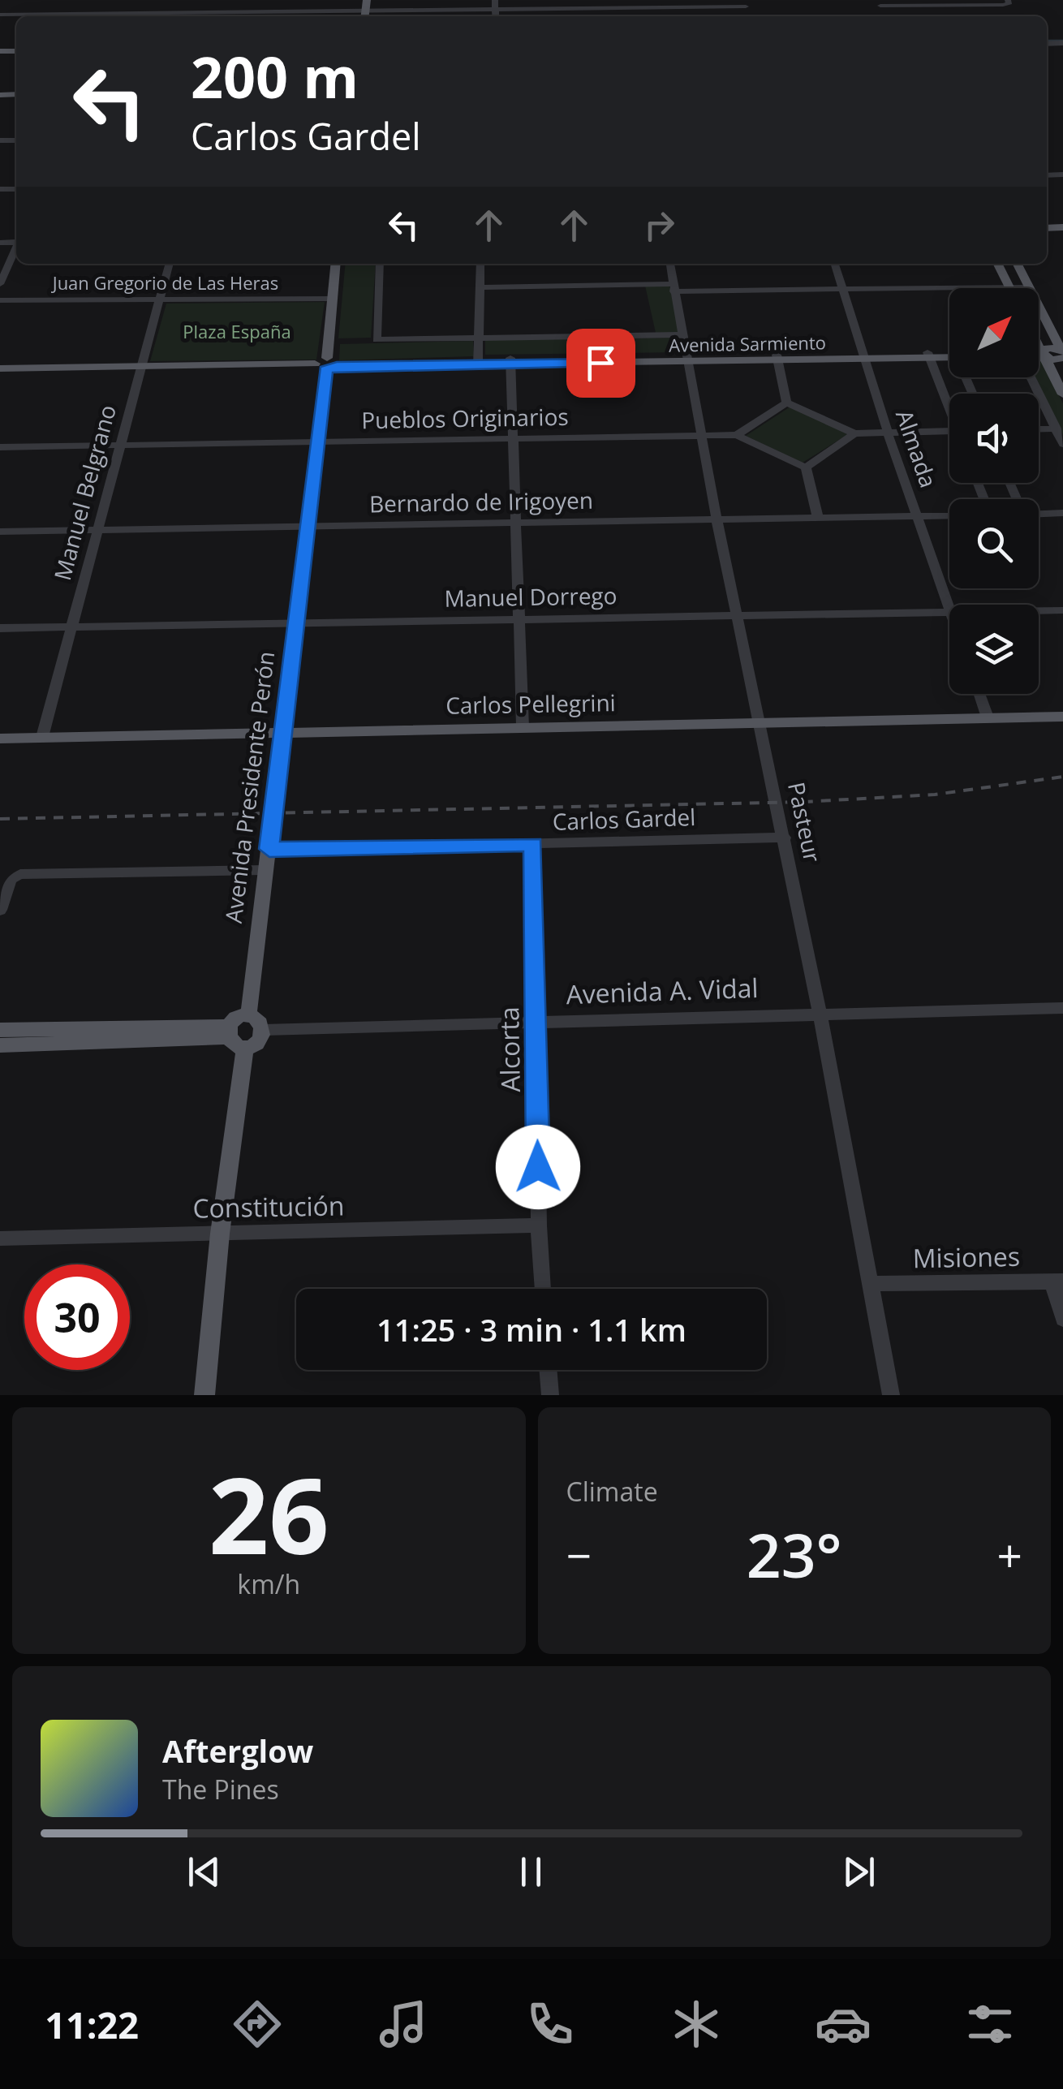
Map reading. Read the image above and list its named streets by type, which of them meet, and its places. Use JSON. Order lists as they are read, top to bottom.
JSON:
{
  "streets": {
    "main road": ["Avenida Sarmiento", "Carlos Pellegrini", "Avenida Presidente Perón"],
    "street": [
      "Juan Gregorio de Las Heras",
      "Pueblos Originarios",
      "Almada",
      "Manuel Belgrano",
      "Bernardo de Irigoyen",
      "Manuel Dorrego",
      "Carlos Gardel",
      "Pasteur",
      "Avenida A. Vidal",
      "Alcorta",
      "Constitución",
      "Misiones"
    ]
  },
  "crossings": [
    ["Juan Gregorio de Las Heras", "Manuel Belgrano"],
    ["Juan Gregorio de Las Heras", "Avenida Presidente Perón"],
    ["Avenida Sarmiento", "Almada"],
    ["Avenida Sarmiento", "Manuel Belgrano"],
    ["Avenida Sarmiento", "Avenida Presidente Perón"],
    ["Avenida Sarmiento", "Pasteur"],
    ["Pueblos Originarios", "Manuel Belgrano"],
    ["Pueblos Originarios", "Avenida Presidente Perón"],
    ["Pueblos Originarios", "Pasteur"],
    ["Almada", "Bernardo de Irigoyen"],
    ["Manuel Belgrano", "Bernardo de Irigoyen"],
    ["Manuel Belgrano", "Manuel Dorrego"],
    ["Manuel Belgrano", "Carlos Pellegrini"],
    ["Bernardo de Irigoyen", "Avenida Presidente Perón"],
    ["Bernardo de Irigoyen", "Pasteur"],
    ["Manuel Dorrego", "Avenida Presidente Perón"],
    ["Manuel Dorrego", "Pasteur"],
    ["Carlos Pellegrini", "Avenida Presidente Perón"],
    ["Carlos Pellegrini", "Pasteur"],
    ["Avenida Presidente Perón", "Carlos Gardel"],
    ["Avenida Presidente Perón", "Avenida A. Vidal"],
    ["Carlos Gardel", "Pasteur"],
    ["Carlos Gardel", "Alcorta"],
    ["Pasteur", "Avenida A. Vidal"],
    ["Pasteur", "Misiones"],
    ["Avenida A. Vidal", "Alcorta"],
    ["Alcorta", "Constitución"]
  ],
  "parks": ["Plaza España"],
  "north": "top right",
  "page": {
    "turn": ["200 m", "Carlos Gardel"],
    "limit": "30",
    "trip": "11:25 · 3 min · 1.1 km",
    "tile": [
      ["26", "km/h"],
      "Climate"
    ],
    "heat": ["−", "23°", "+"],
    "song": ["Afterglow", "The Pines"],
    "tabs": "11:22"
  }
}
